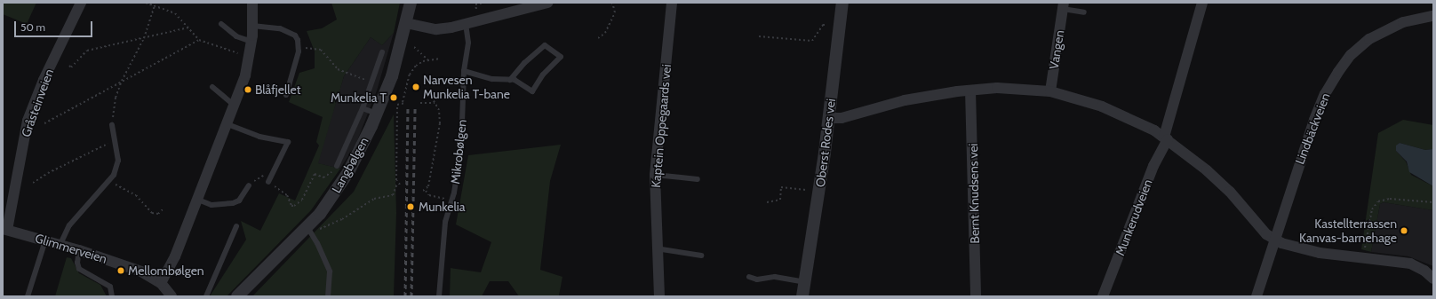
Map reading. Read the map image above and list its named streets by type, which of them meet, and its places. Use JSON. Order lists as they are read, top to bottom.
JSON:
{
  "streets": {
    "street": [
      "Vangen",
      "Gråsteinveien",
      "Kaptein Oppegaards vei",
      "Lindbäckveien",
      "Oberst Rodes vei",
      "Langbølgen",
      "Bernt Knudsens vei",
      "Munkerudveien",
      "Glimmerveien"
    ],
    "lane": ["Mikrobølgen"]
  },
  "crossings": [
    ["Gråsteinveien", "Glimmerveien"]
  ],
  "places": [
    "Narvesen Munkelia T-bane",
    "Blåfjellet",
    "Munkelia T",
    "Munkelia",
    "Kastellterrassen Kanvas-barnehage",
    "Mellombølgen"
  ],
  "scale_bar": "50 m"
}
